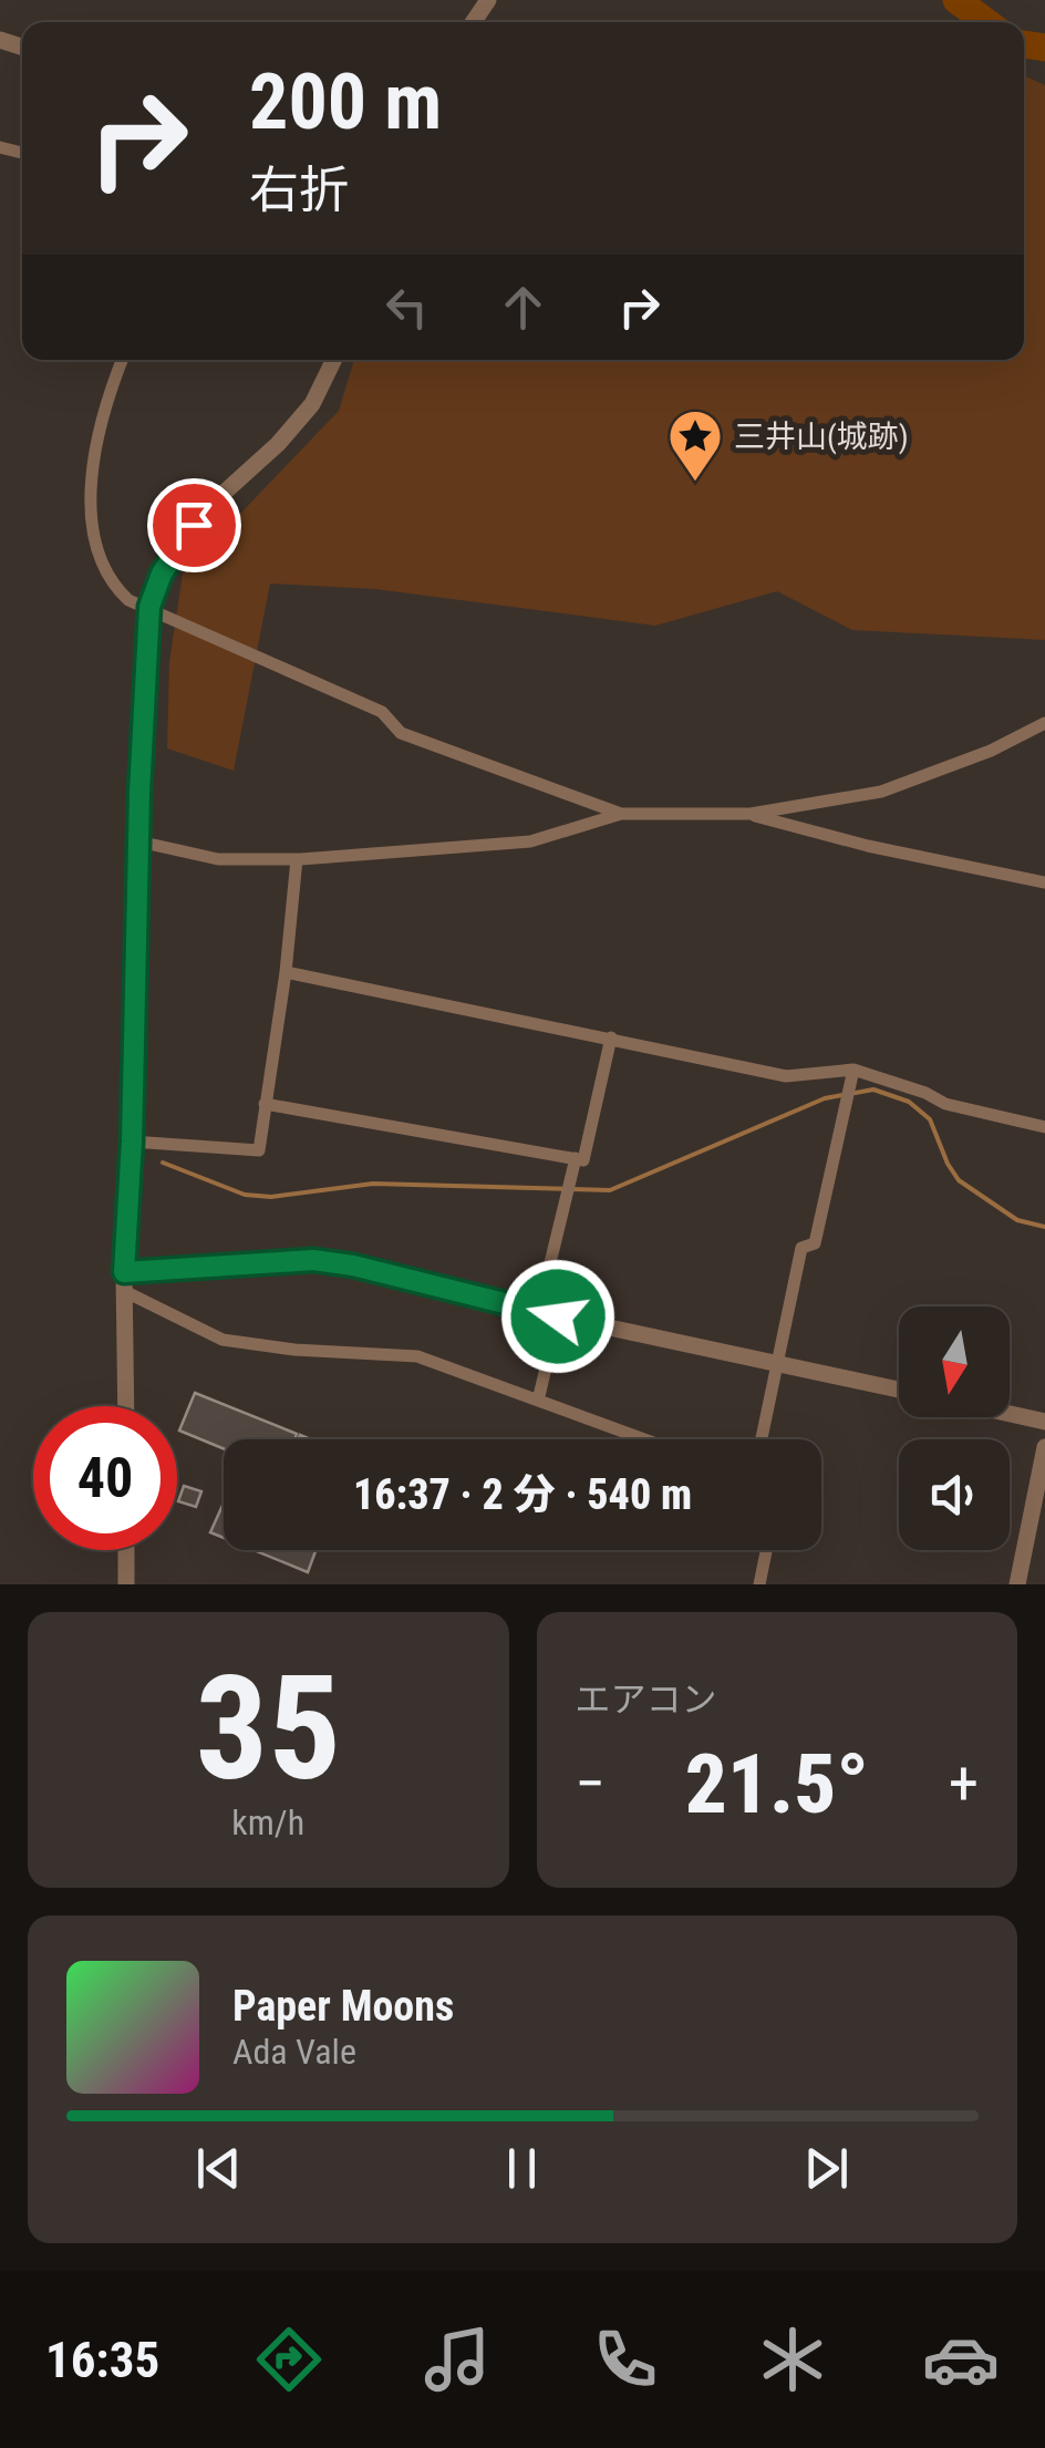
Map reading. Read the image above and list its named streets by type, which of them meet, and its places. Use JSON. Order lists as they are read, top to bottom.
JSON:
{
  "places": {
    "place": ["三井山(城跡)"]
  },
  "north": "bottom",
  "page": {
    "turn": ["200 m", "右折"],
    "limit": "40",
    "trip": "16:37 · 2 分 · 540 m",
    "tile": [
      ["35", "km/h"],
      "エアコン"
    ],
    "heat": ["−", "21.5°", "+"],
    "song": ["Paper Moons", "Ada Vale"],
    "tabs": "16:35"
  }
}
